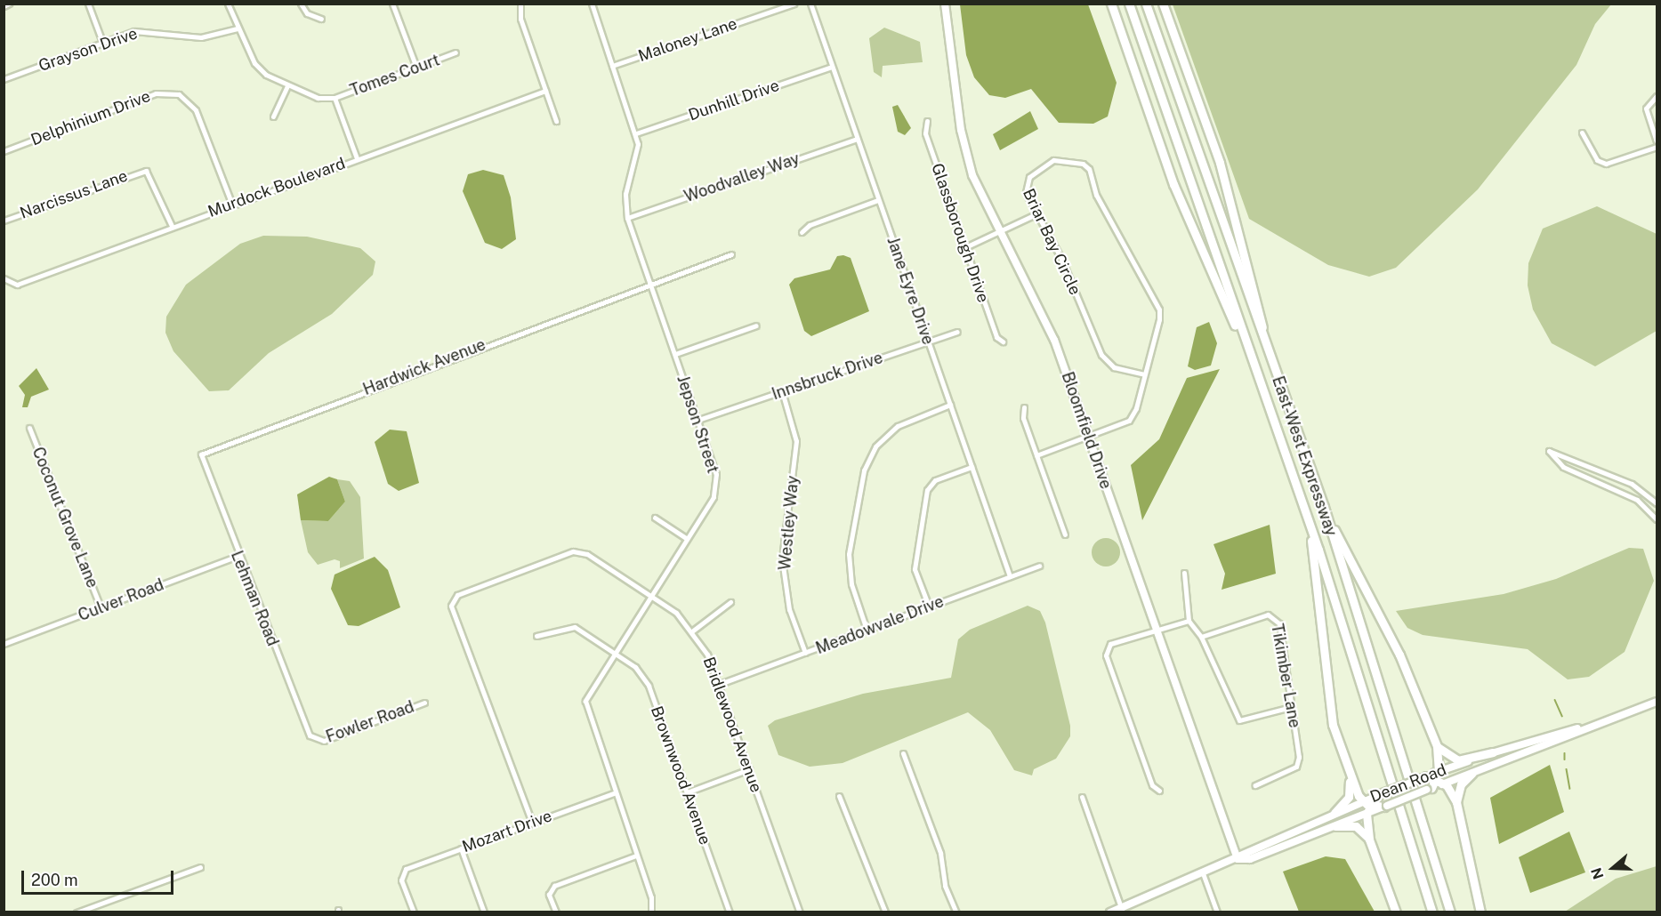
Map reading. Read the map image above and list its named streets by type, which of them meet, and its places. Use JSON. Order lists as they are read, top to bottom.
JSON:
{
  "streets": {
    "highway": ["East-West Expressway"],
    "street": [
      "Maloney Lane",
      "Grayson Drive",
      "Tomes Court",
      "Dunhill Drive",
      "Delphinium Drive",
      "Woodvalley Way",
      "Murdock Boulevard",
      "Narcissus Lane",
      "Glassborough Drive",
      "Briar Bay Circle",
      "Jane Eyre Drive",
      "Hardwick Avenue",
      "Innsbruck Drive",
      "Jepson Street",
      "Bloomfield Drive",
      "Coconut Grove Lane",
      "Westley Way",
      "Lehman Road",
      "Culver Road",
      "Meadowvale Drive",
      "Tikimber Lane",
      "Fowler Road",
      "Bridlewood Avenue",
      "Brownwood Avenue",
      "Dean Road",
      "Mozart Drive"
    ]
  },
  "crossings": [
    ["Maloney Lane", "Jepson Street"],
    ["Dunhill Drive", "Jane Eyre Drive"],
    ["Dunhill Drive", "Jepson Street"],
    ["Delphinium Drive", "Murdock Boulevard"],
    ["Woodvalley Way", "Jane Eyre Drive"],
    ["Woodvalley Way", "Jepson Street"],
    ["Murdock Boulevard", "Narcissus Lane"],
    ["Briar Bay Circle", "Bloomfield Drive"],
    ["Jane Eyre Drive", "Innsbruck Drive"],
    ["Jane Eyre Drive", "Meadowvale Drive"],
    ["Hardwick Avenue", "Jepson Street"],
    ["Hardwick Avenue", "Lehman Road"],
    ["Innsbruck Drive", "Jepson Street"],
    ["Innsbruck Drive", "Westley Way"],
    ["Jepson Street", "Bridlewood Avenue"],
    ["Jepson Street", "Brownwood Avenue"],
    ["Jepson Street", "Mozart Drive"],
    ["Bloomfield Drive", "Dean Road"],
    ["Coconut Grove Lane", "Culver Road"],
    ["Westley Way", "Meadowvale Drive"],
    ["Lehman Road", "Culver Road"],
    ["Lehman Road", "Fowler Road"],
    ["Meadowvale Drive", "Bridlewood Avenue"],
    ["Bridlewood Avenue", "Mozart Drive"]
  ],
  "scale_bar": "200 m",
  "north": "left"
}
